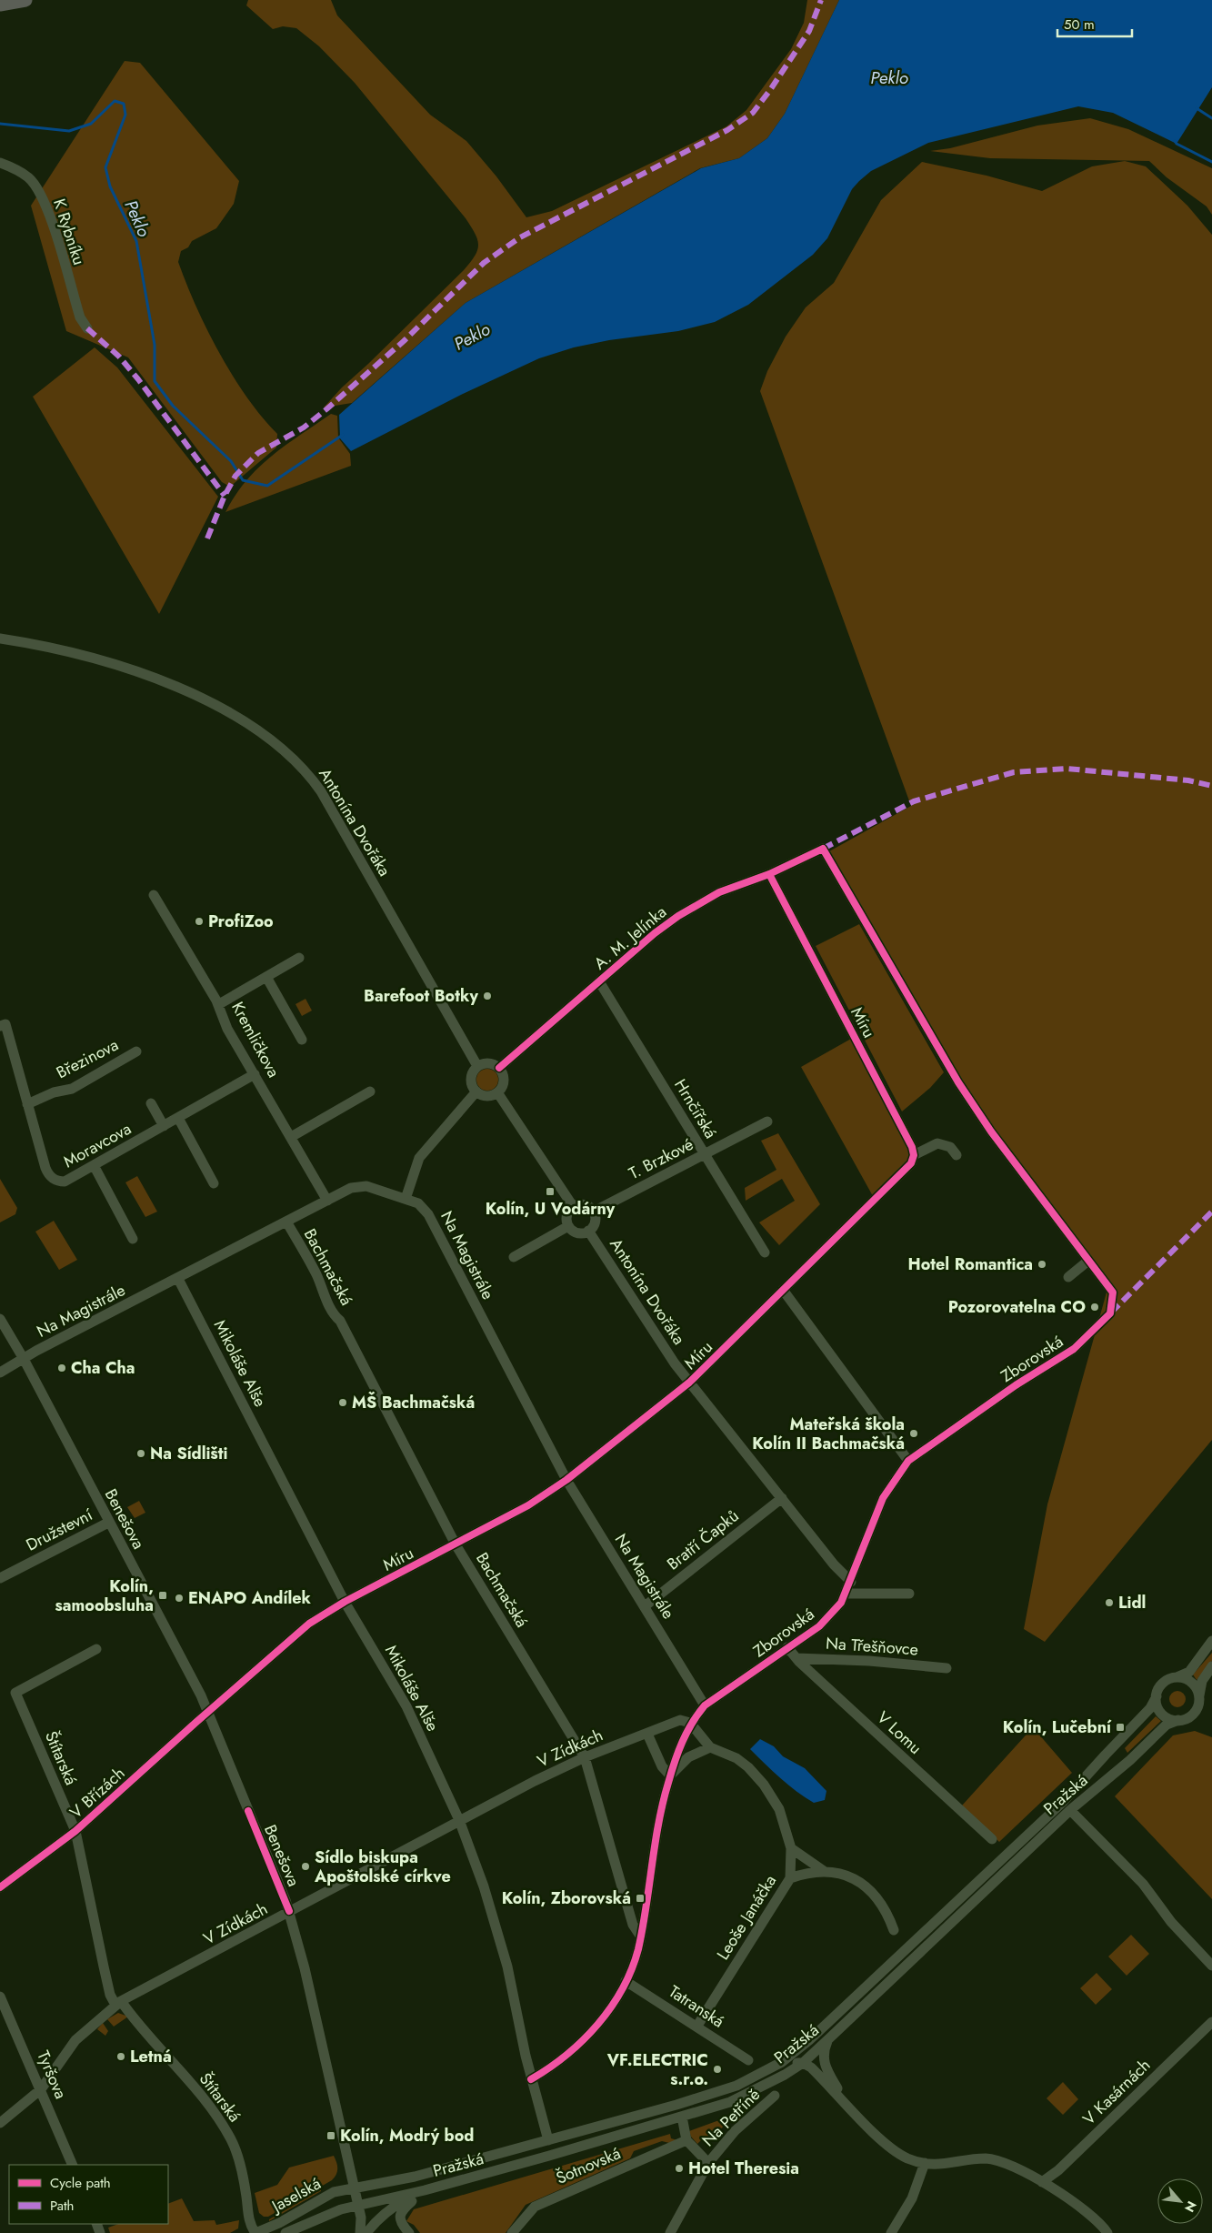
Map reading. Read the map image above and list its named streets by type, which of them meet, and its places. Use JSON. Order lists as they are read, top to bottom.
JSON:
{
  "streets": {
    "street": [
      "K Rybníku",
      "Antonína Dvořáka",
      "A. M. Jelínka",
      "Míru",
      "Kremličkova",
      "Březinova",
      "Hrnčířská",
      "Moravcova",
      "T. Brzkové",
      "Na Magistrále",
      "Bachmačská",
      "Zborovská",
      "Mikoláše Alše",
      "Benešova",
      "Družstevní",
      "Bratří Čapků",
      "Na Třešňovce",
      "V Lomu",
      "V Zídkách",
      "Štítarská",
      "V Břízách",
      "Pražská",
      "Leoše Janáčka",
      "Tatranská",
      "Tyršova",
      "V Kasárnách",
      "Na Petříně",
      "Šotnovská",
      "Jaselská"
    ]
  },
  "crossings": [
    ["Antonína Dvořáka", "A. M. Jelínka"],
    ["Antonína Dvořáka", "Míru"],
    ["Antonína Dvořáka", "T. Brzkové"],
    ["Antonína Dvořáka", "Zborovská"],
    ["Antonína Dvořáka", "Bratří Čapků"],
    ["A. M. Jelínka", "Míru"],
    ["A. M. Jelínka", "Hrnčířská"],
    ["A. M. Jelínka", "Zborovská"],
    ["Míru", "Na Magistrále"],
    ["Míru", "Bachmačská"],
    ["Míru", "Mikoláše Alše"],
    ["Míru", "Benešova"],
    ["Míru", "V Břízách"],
    ["Kremličkova", "Moravcova"],
    ["Kremličkova", "Na Magistrále"],
    ["Březinova", "Moravcova"],
    ["Hrnčířská", "T. Brzkové"],
    ["Na Magistrále", "Bachmačská"],
    ["Na Magistrále", "Zborovská"],
    ["Na Magistrále", "Mikoláše Alše"],
    ["Na Magistrále", "Benešova"],
    ["Na Magistrále", "Bratří Čapků"],
    ["Bachmačská", "Zborovská"],
    ["Bachmačská", "V Zídkách"],
    ["Zborovská", "Mikoláše Alše"],
    ["Zborovská", "V Lomu"],
    ["Zborovská", "V Zídkách"],
    ["Zborovská", "Leoše Janáčka"],
    ["Zborovská", "Tatranská"],
    ["Mikoláše Alše", "V Zídkách"],
    ["Mikoláše Alše", "Pražská"],
    ["Benešova", "Družstevní"],
    ["Benešova", "V Zídkách"],
    ["Benešova", "V Břízách"],
    ["Benešova", "Pražská"],
    ["Benešova", "Jaselská"],
    ["Na Třešňovce", "V Lomu"],
    ["V Zídkách", "Štítarská"],
    ["V Zídkách", "Leoše Janáčka"],
    ["V Zídkách", "Tyršova"],
    ["Štítarská", "V Břízách"],
    ["Štítarská", "Jaselská"],
    ["Pražská", "Jaselská"],
    ["Leoše Janáčka", "Tatranská"]
  ],
  "water": ["Peklo"],
  "places": {
    "other": [
      "ProfiZoo",
      "Barefoot Botky",
      "Hotel Romantica",
      "Pozorovatelna CO",
      "Cha Cha",
      "MŠ Bachmačská",
      "Mateřská škola Kolín II Bachmačská",
      "Na Sídlišti",
      "ENAPO Andílek",
      "Lidl",
      "Sídlo biskupa Apoštolské církve",
      "Letná",
      "VF.ELECTRIC s.r.o.",
      "Hotel Theresia"
    ],
    "transit": [
      "Kolín, U Vodárny",
      "Kolín, samoobsluha",
      "Kolín, Lučební",
      "Kolín, Zborovská",
      "Kolín, Modrý bod"
    ]
  },
  "legend": ["Cycle path", "Path"],
  "scale_bar": "50 m",
  "north": "bottom right"
}
